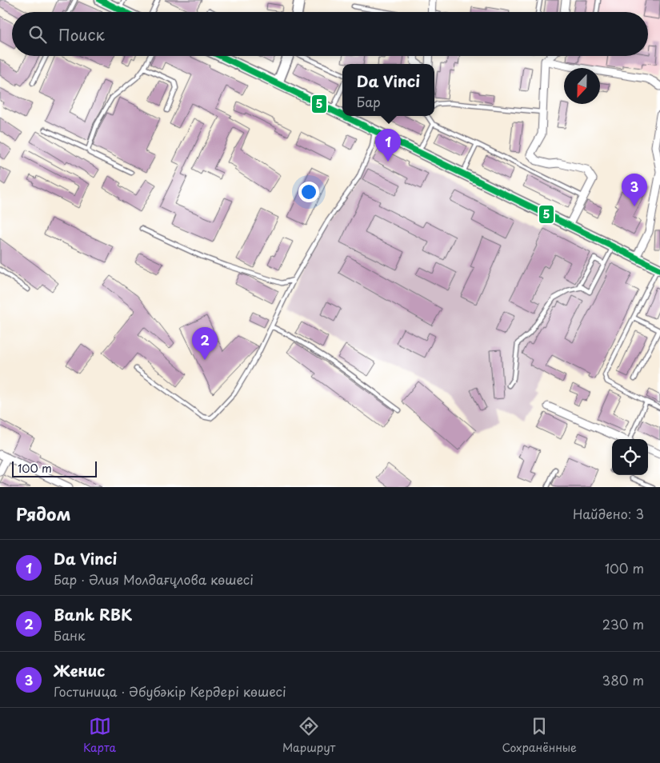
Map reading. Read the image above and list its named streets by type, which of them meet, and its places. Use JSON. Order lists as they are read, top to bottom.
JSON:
{
  "lines": ["transit line 5"],
  "scale_bar": "100 m",
  "north": "bottom",
  "page": {
    "search": "Поиск",
    "popup": ["Da Vinci", "Бар"],
    "pins": ["1", "3", "2"],
    "scale": "100 m",
    "heading": ["Рядом", "Найдено: 3"],
    "list": [
      {
        "mark": "1",
        "name": "Da Vinci",
        "note": "Бар · Әлия Молдағұлова көшесі",
        "value": "100 m"
      },
      {
        "mark": "2",
        "name": "Bank RBK",
        "note": "Банк",
        "value": "230 m"
      },
      {
        "mark": "3",
        "name": "Женис",
        "note": "Гостиница · Әбубәкір Кердері көшесі",
        "value": "380 m"
      }
    ],
    "nav": ["Карта", "Маршрут", "Сохранённые"]
  }
}
